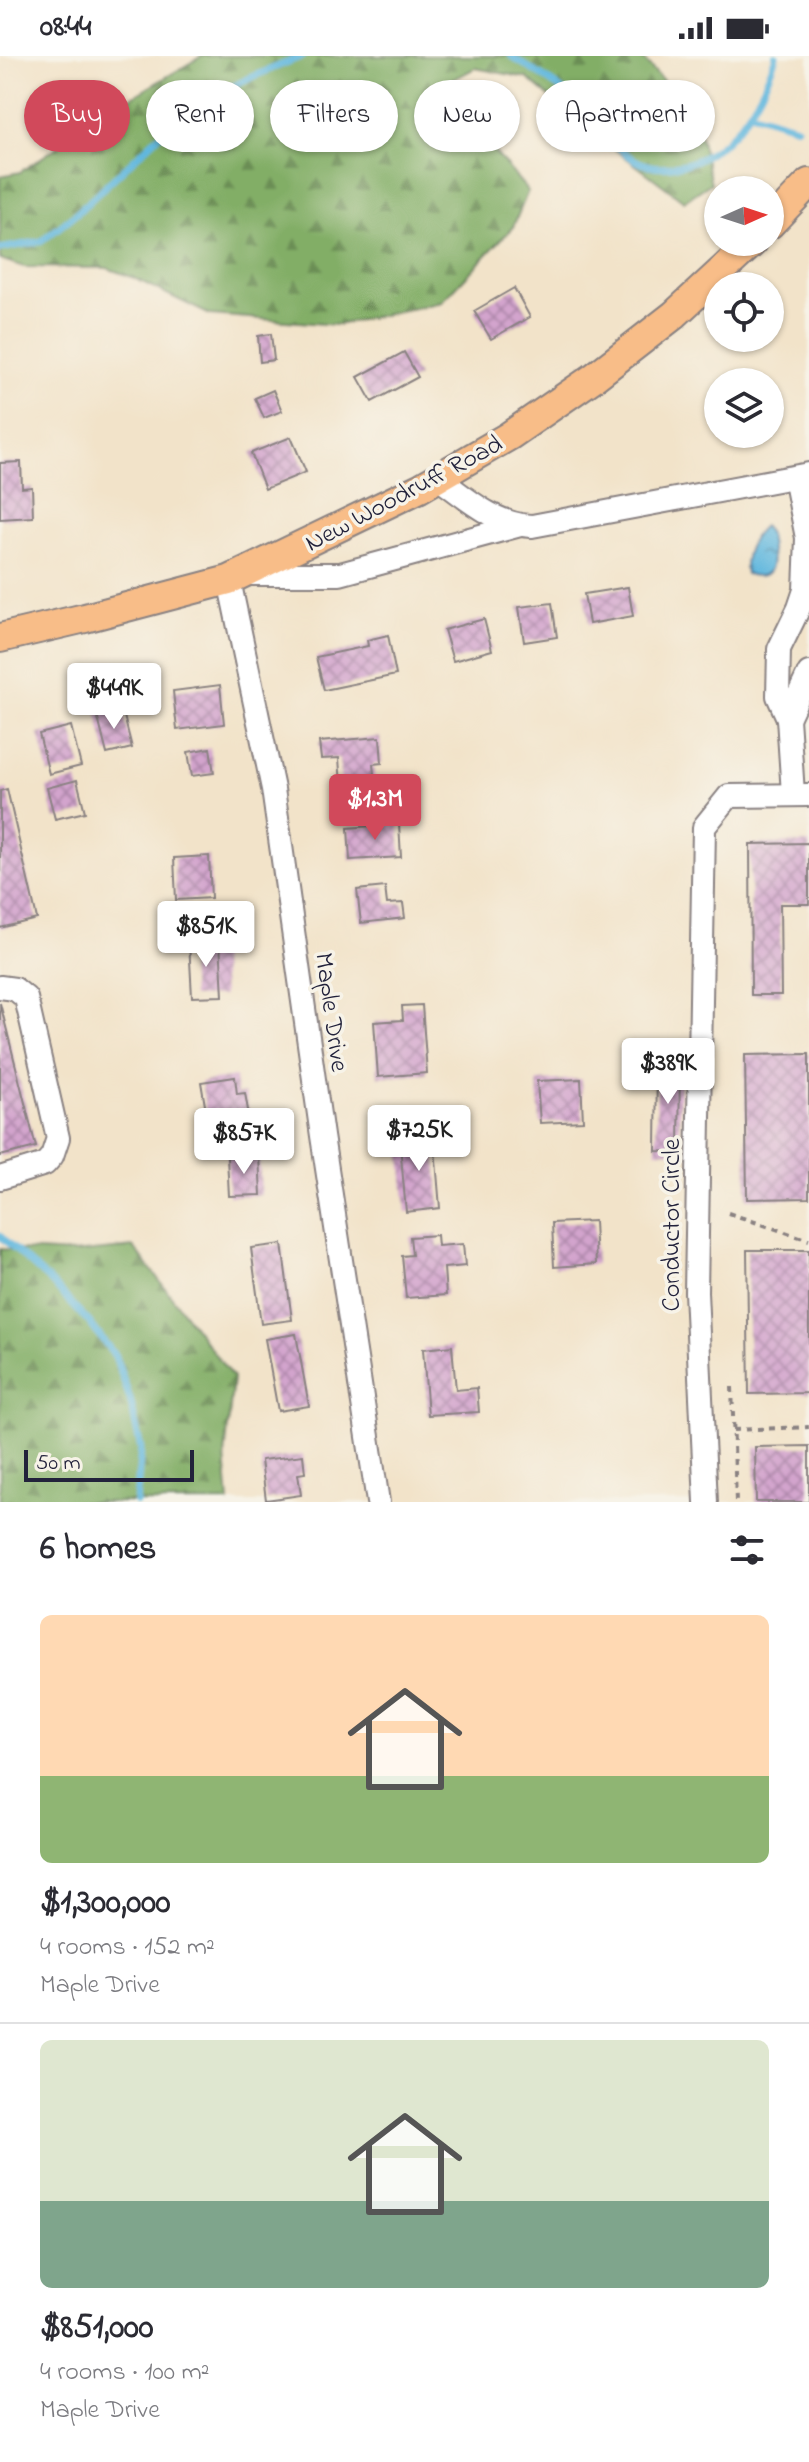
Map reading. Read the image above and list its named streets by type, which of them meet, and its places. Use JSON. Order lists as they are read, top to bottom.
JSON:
{
  "streets": {
    "main road": ["New Woodruff Road"],
    "street": ["Maple Drive", "Conductor Circle"]
  },
  "crossings": [
    ["New Woodruff Road", "Maple Drive"]
  ],
  "scale_bar": "50 m",
  "north": "right",
  "page": {
    "status": "08:44",
    "chip": [
      "Buy",
      "Rent",
      "Filters",
      "New",
      "Apartment"
    ],
    "price": [
      "$449K",
      "$1.3M",
      "$851K",
      "$389K",
      "$725K",
      "$857K"
    ],
    "scale": "50 m",
    "heading": "6 homes",
    "list": [
      {
        "name": "$1,300,000",
        "note": "4 rooms · 152 m² · Maple Drive"
      },
      {
        "name": "$851,000",
        "note": "4 rooms · 100 m² · Maple Drive"
      }
    ]
  }
}
